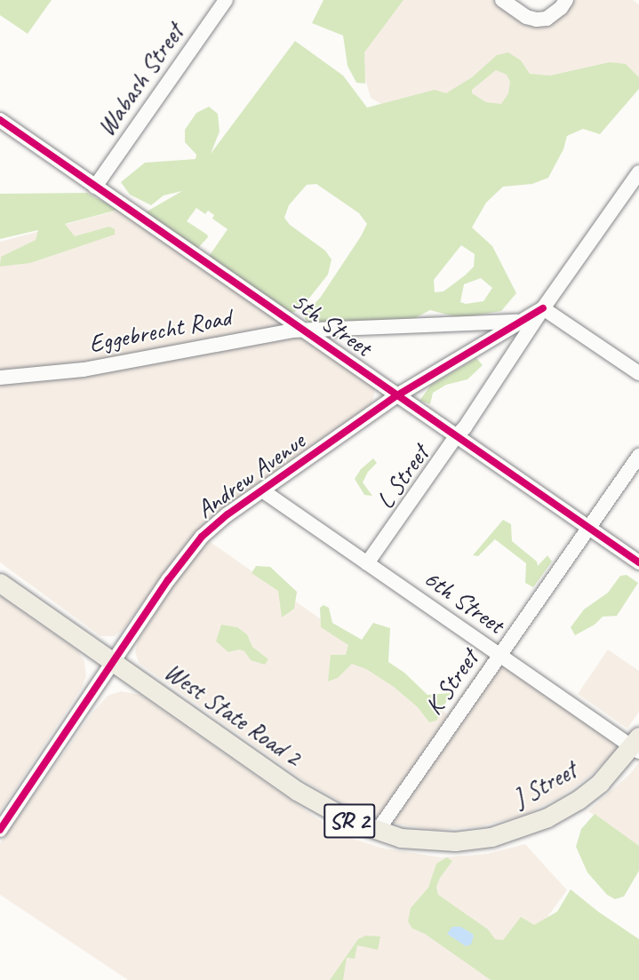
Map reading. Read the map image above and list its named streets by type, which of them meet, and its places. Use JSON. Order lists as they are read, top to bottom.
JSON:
{
  "streets": {
    "main road": ["West State Road 2", "J Street", "SR 2"],
    "street": [
      "Wabash Street",
      "5th Street",
      "Eggebrecht Road",
      "Andrew Avenue",
      "L Street",
      "6th Street",
      "K Street"
    ]
  },
  "crossings": [
    ["Wabash Street", "5th Street"],
    ["5th Street", "Eggebrecht Road"],
    ["5th Street", "Andrew Avenue"],
    ["5th Street", "L Street"],
    ["5th Street", "K Street"],
    ["Eggebrecht Road", "Andrew Avenue"],
    ["Andrew Avenue", "L Street"],
    ["Andrew Avenue", "6th Street"],
    ["Andrew Avenue", "West State Road 2"],
    ["L Street", "6th Street"],
    ["6th Street", "K Street"],
    ["6th Street", "J Street"],
    ["K Street", "West State Road 2"],
    ["West State Road 2", "J Street"]
  ]
}
